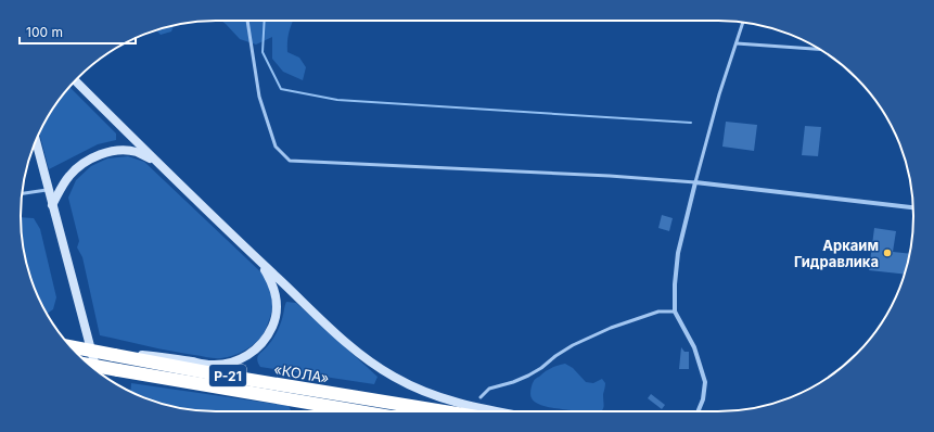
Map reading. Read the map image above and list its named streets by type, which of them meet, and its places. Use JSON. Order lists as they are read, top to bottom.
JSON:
{
  "streets": {
    "highway": ["«КОЛА»", "Р-21"]
  },
  "crossings": [
    ["«КОЛА»", "Р-21"]
  ],
  "places": ["Аркаим Гидравлика"],
  "scale_bar": "100 m"
}
